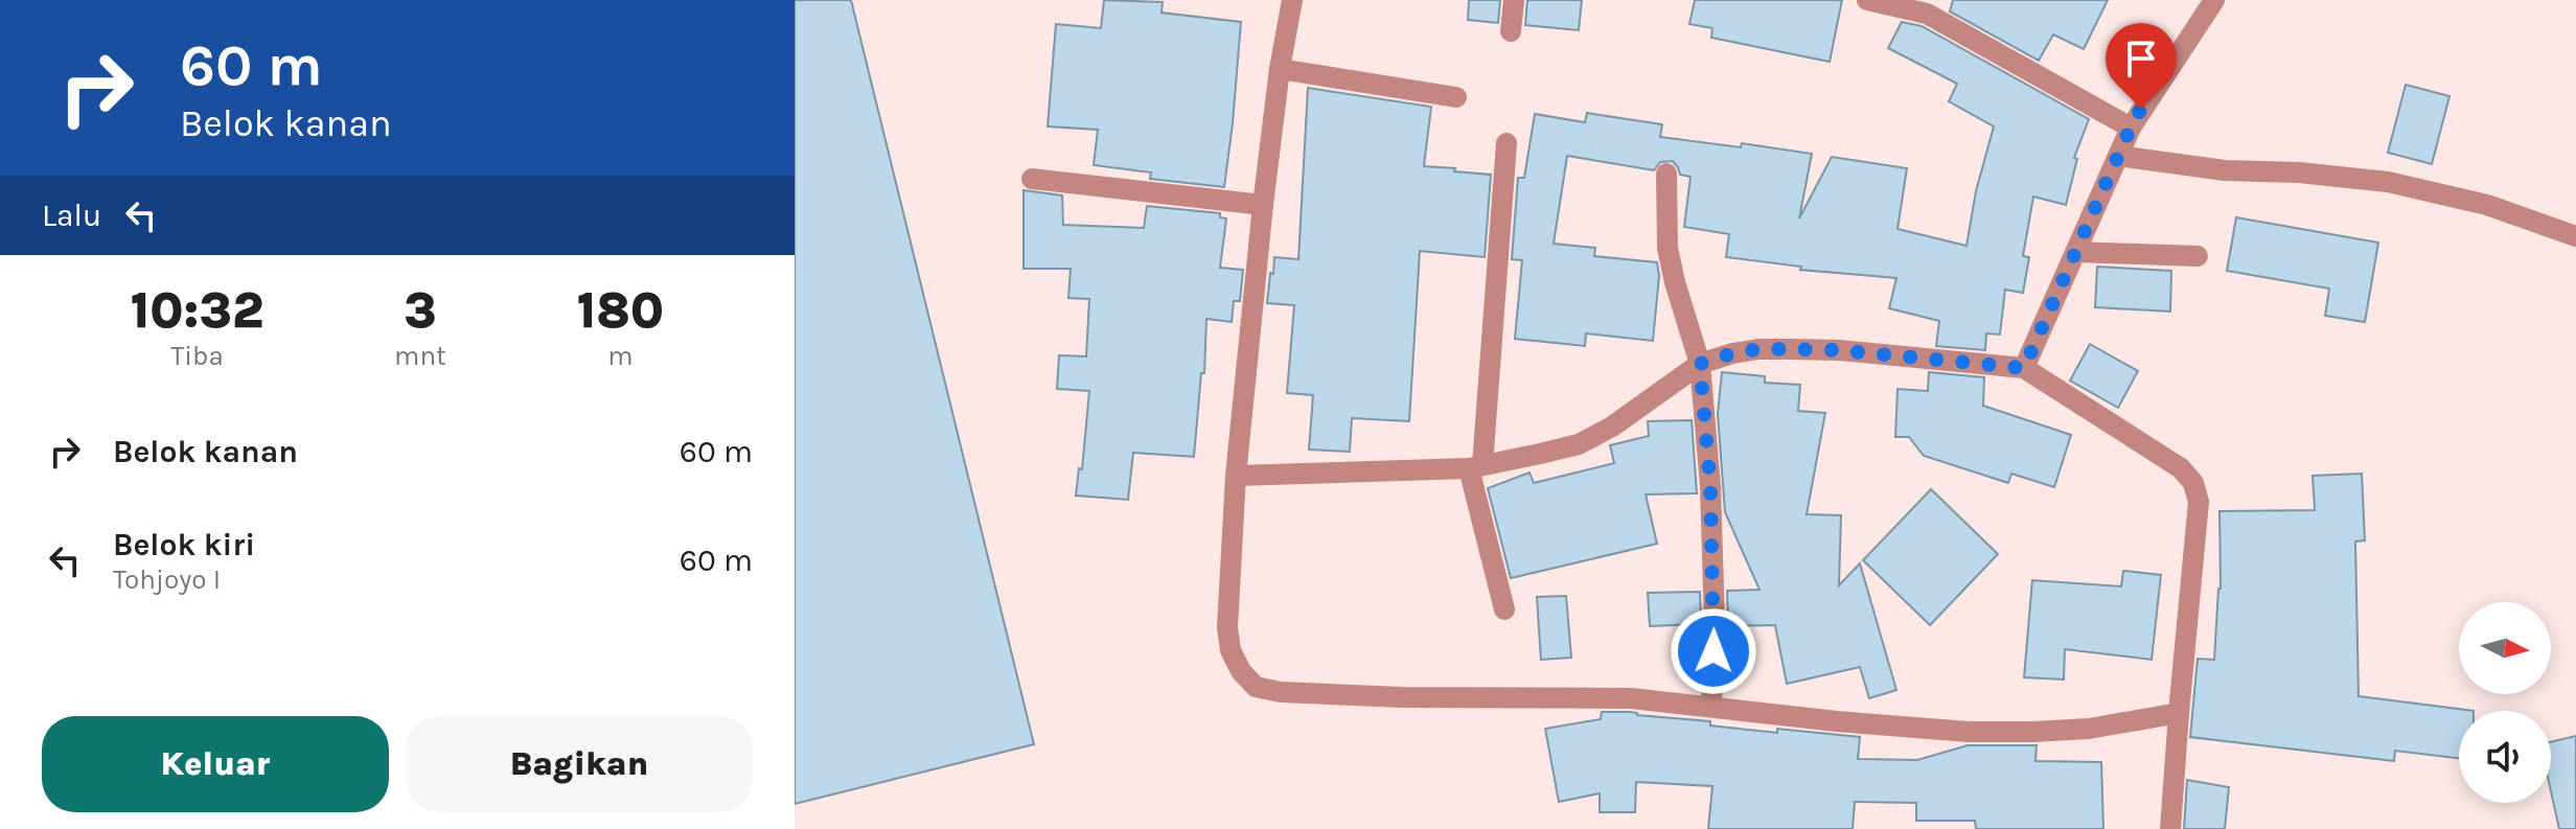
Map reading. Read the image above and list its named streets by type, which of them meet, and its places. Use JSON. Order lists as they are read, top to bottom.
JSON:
{
  "north": "right",
  "page": {
    "turn": ["60 m", "Belok kanan"],
    "then": "Lalu",
    "eta": [
      "10:32",
      "Tiba",
      "3",
      "mnt",
      "180",
      "m"
    ],
    "list": [
      {
        "name": "Belok kanan",
        "value": "60 m"
      },
      {
        "name": "Belok kiri",
        "note": "Tohjoyo I",
        "value": "60 m"
      }
    ],
    "buttons": ["Keluar", "Bagikan"]
  }
}
